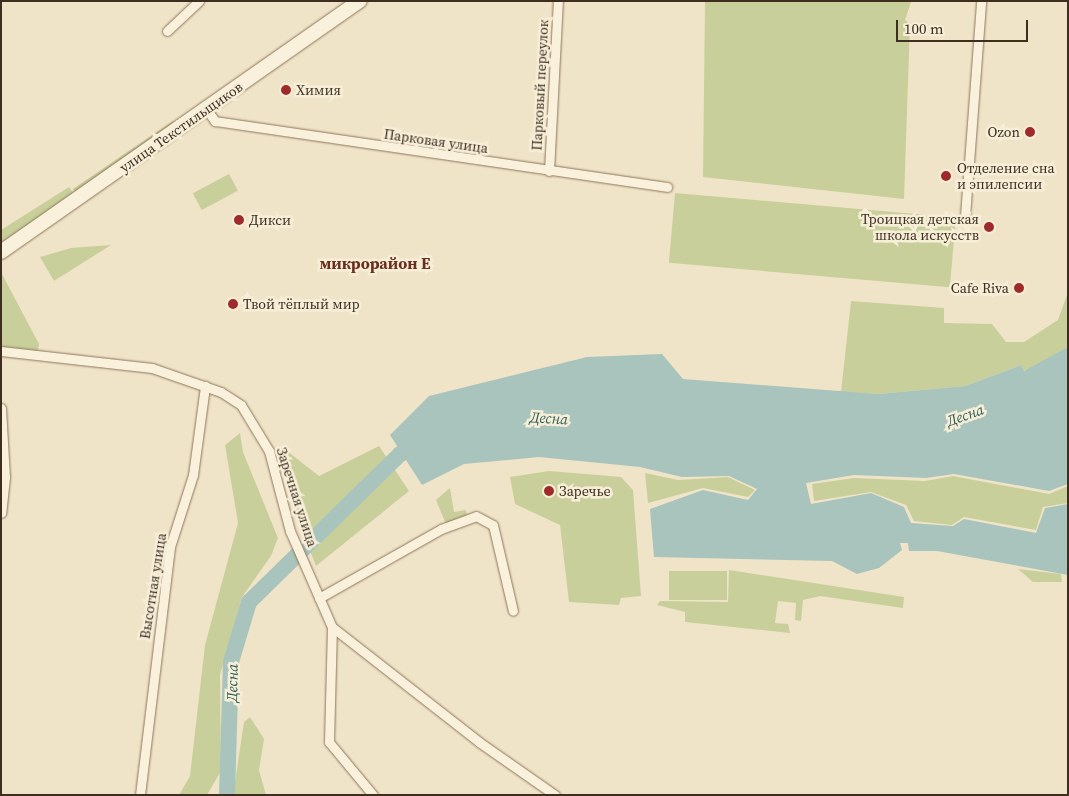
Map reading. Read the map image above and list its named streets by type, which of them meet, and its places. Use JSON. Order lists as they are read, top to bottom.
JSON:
{
  "streets": {
    "main road": ["улица Текстильщиков"],
    "street": [
      "Парковый переулок",
      "Парковая улица",
      "Заречная улица",
      "Высотная улица"
    ]
  },
  "crossings": [
    ["Парковый переулок", "Парковая улица"],
    ["улица Текстильщиков", "Парковая улица"],
    ["Заречная улица", "Высотная улица"]
  ],
  "districts": ["микрорайон Е"],
  "water": ["Десна"],
  "places": [
    "Химия",
    "Ozon",
    "Отделение сна и эпилепсии",
    "Дикси",
    "Троицкая детская школа искусств",
    "Cafe Riva",
    "Твой тёплый мир",
    "Заречье"
  ],
  "scale_bar": "100 m"
}
